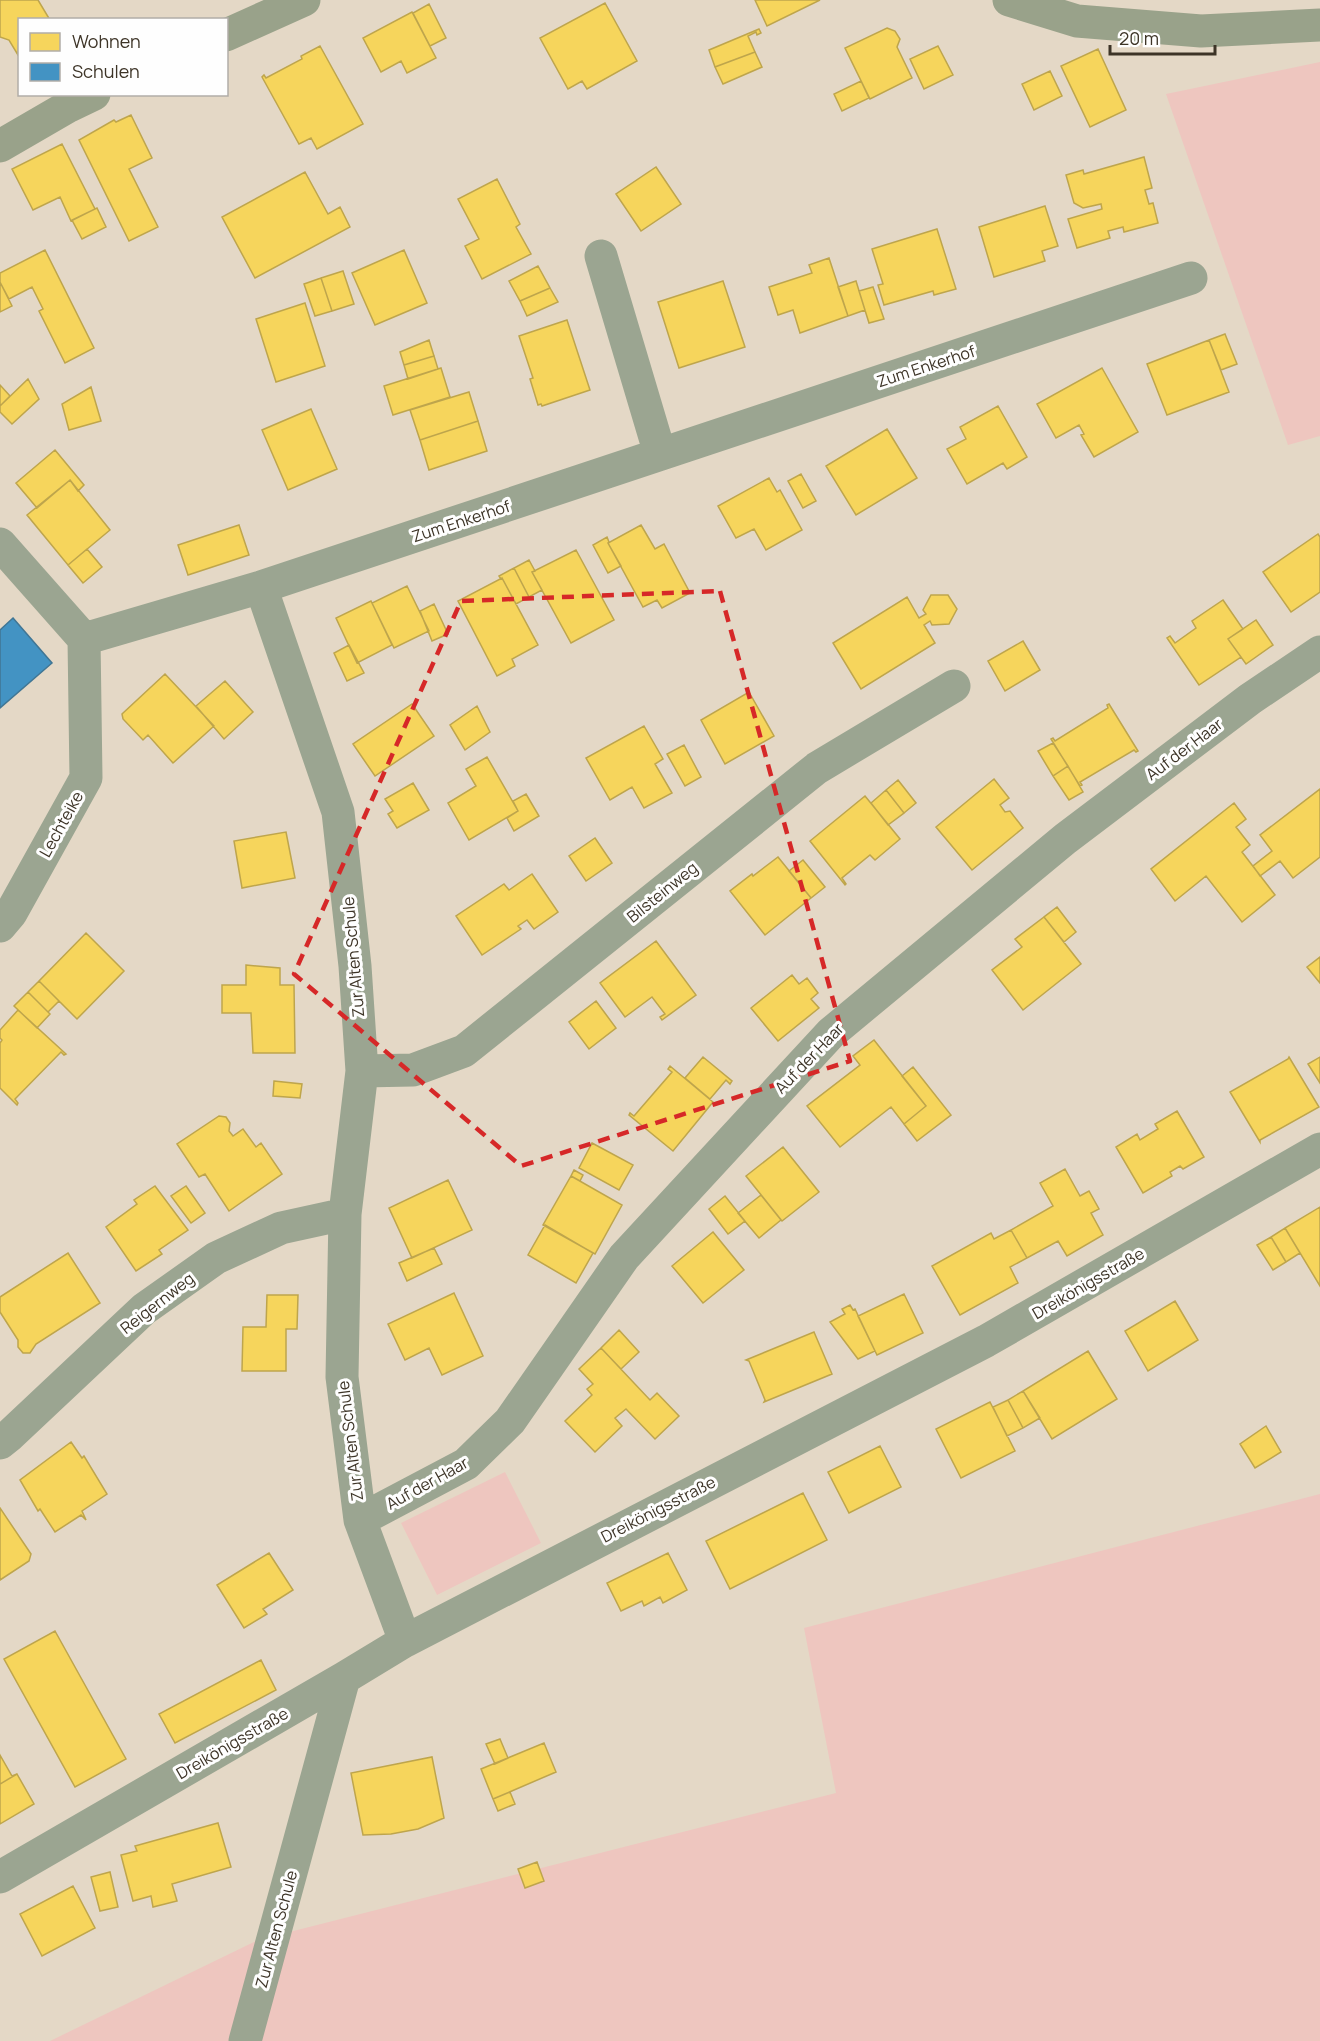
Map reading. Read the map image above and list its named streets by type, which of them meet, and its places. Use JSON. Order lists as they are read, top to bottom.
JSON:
{
  "streets": {
    "street": [
      "Zum Enkerhof",
      "Auf der Haar",
      "Lechteike",
      "Bilsteinweg",
      "Zur Alten Schule",
      "Dreikönigsstraße",
      "Reigernweg"
    ]
  },
  "crossings": [
    ["Zum Enkerhof", "Zur Alten Schule"],
    ["Auf der Haar", "Zur Alten Schule"],
    ["Bilsteinweg", "Zur Alten Schule"],
    ["Zur Alten Schule", "Dreikönigsstraße"],
    ["Zur Alten Schule", "Reigernweg"]
  ],
  "legend": ["Wohnen", "Schulen"],
  "scale_bar": "20 m"
}
